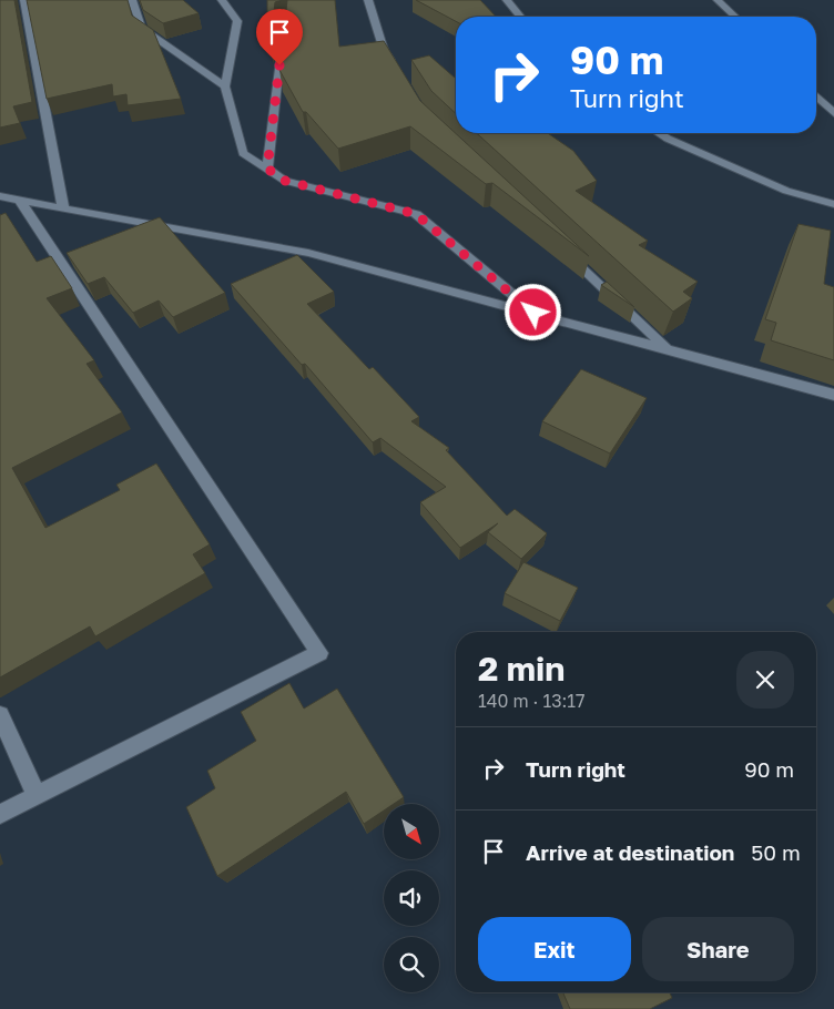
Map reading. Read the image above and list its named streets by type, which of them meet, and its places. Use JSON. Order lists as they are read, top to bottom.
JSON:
{
  "north": "bottom right",
  "page": {
    "turn": ["90 m", "Turn right"],
    "heading": ["2 min", "140 m · 13:17"],
    "list": [
      {
        "name": "Turn right",
        "value": "90 m"
      },
      {
        "name": "Arrive at destination",
        "value": "50 m"
      }
    ],
    "buttons": ["Exit", "Share"]
  }
}
